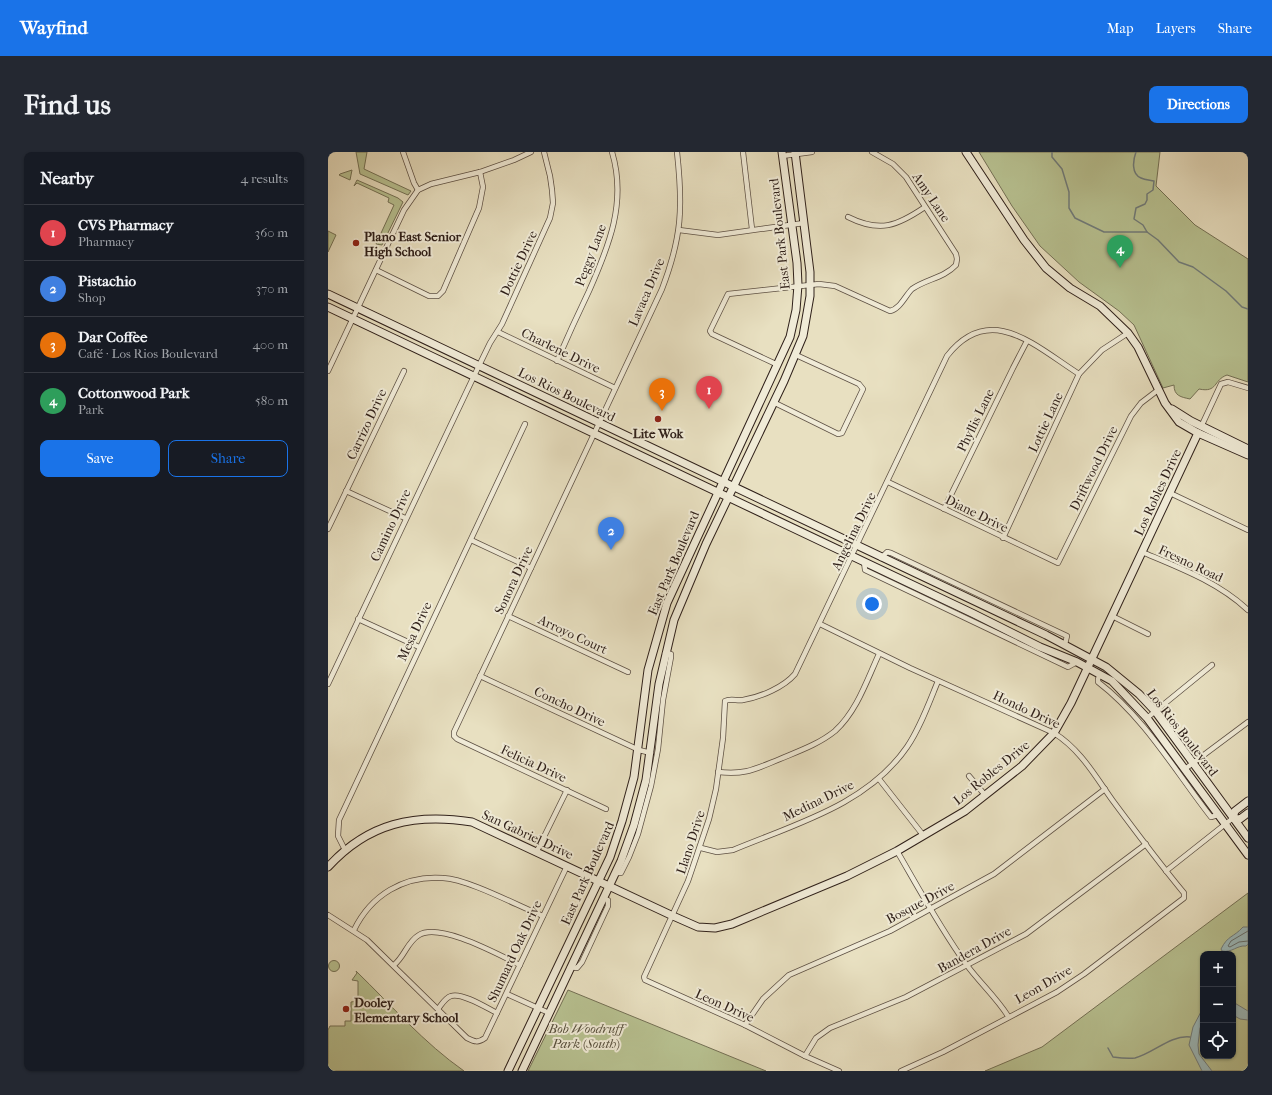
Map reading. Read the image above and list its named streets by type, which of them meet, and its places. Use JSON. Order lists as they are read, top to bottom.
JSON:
{
  "streets": {
    "main road": [
      "East Park Boulevard",
      "Los Rios Boulevard",
      "Los Robles Drive",
      "San Gabriel Drive"
    ],
    "street": [
      "Amy Lane",
      "Peggy Lane",
      "Dottie Drive",
      "Lavaca Drive",
      "Charlene Drive",
      "Phyllis Lane",
      "Lottie Lane",
      "Carrizo Drive",
      "Driftwood Drive",
      "Diane Drive",
      "Camino Drive",
      "Angelina Drive",
      "Fresno Road",
      "Sonora Drive",
      "Mesa Drive",
      "Arroyo Court",
      "Concho Drive",
      "Hondo Drive",
      "Felicia Drive",
      "Medina Drive",
      "Llano Drive",
      "Bosque Drive",
      "Bandera Drive",
      "Shumard Oak Drive",
      "Leon Drive"
    ]
  },
  "crossings": [
    ["Amy Lane", "East Park Boulevard"],
    ["East Park Boulevard", "Los Rios Boulevard"],
    ["East Park Boulevard", "Los Robles Drive"],
    ["East Park Boulevard", "Concho Drive"],
    ["East Park Boulevard", "San Gabriel Drive"],
    ["Peggy Lane", "Charlene Drive"],
    ["Dottie Drive", "Charlene Drive"],
    ["Dottie Drive", "Los Rios Boulevard"],
    ["Dottie Drive", "Camino Drive"],
    ["Lavaca Drive", "Charlene Drive"],
    ["Lavaca Drive", "Los Rios Boulevard"],
    ["Lavaca Drive", "Sonora Drive"],
    ["Los Rios Boulevard", "Los Robles Drive"],
    ["Los Rios Boulevard", "Camino Drive"],
    ["Los Rios Boulevard", "Angelina Drive"],
    ["Los Rios Boulevard", "Sonora Drive"],
    ["Phyllis Lane", "Diane Drive"],
    ["Phyllis Lane", "Angelina Drive"],
    ["Lottie Lane", "Diane Drive"],
    ["Driftwood Drive", "Diane Drive"],
    ["Los Robles Drive", "Fresno Road"],
    ["Los Robles Drive", "Hondo Drive"],
    ["Los Robles Drive", "San Gabriel Drive"],
    ["Los Robles Drive", "Llano Drive"],
    ["Diane Drive", "Angelina Drive"],
    ["Angelina Drive", "Hondo Drive"],
    ["Angelina Drive", "Llano Drive"],
    ["Sonora Drive", "Arroyo Court"],
    ["Sonora Drive", "Concho Drive"],
    ["Sonora Drive", "Felicia Drive"],
    ["Mesa Drive", "San Gabriel Drive"],
    ["Hondo Drive", "Medina Drive"],
    ["Hondo Drive", "Bosque Drive"],
    ["Hondo Drive", "Bandera Drive"],
    ["Hondo Drive", "Leon Drive"],
    ["Medina Drive", "Llano Drive"],
    ["San Gabriel Drive", "Shumard Oak Drive"],
    ["Llano Drive", "Leon Drive"],
    ["Bosque Drive", "Leon Drive"],
    ["Bandera Drive", "Leon Drive"]
  ],
  "parks": ["Bob Woodruff Park (South)"],
  "places": ["Plano East Senior High School", "Lite Wok", "Dooley Elementary School"],
  "page": {
    "header": "Wayfind",
    "nav": ["Map", "Layers", "Share"],
    "buttons": [
      "Directions",
      ["Save", "Share"]
    ],
    "title": "Find us",
    "heading": ["Nearby", "4 results"],
    "list": [
      {
        "mark": "1",
        "name": "CVS Pharmacy",
        "note": "Pharmacy",
        "value": "360 m"
      },
      {
        "mark": "2",
        "name": "Pistachio",
        "note": "Shop",
        "value": "370 m"
      },
      {
        "mark": "3",
        "name": "Dar Coffee",
        "note": "Café · Los Rios Boulevard",
        "value": "400 m"
      },
      {
        "mark": "4",
        "name": "Cottonwood Park",
        "note": "Park",
        "value": "580 m"
      }
    ],
    "pins": [
      "4",
      "1",
      "3",
      "2"
    ],
    "map_buttons": ["+", "−"]
  }
}
